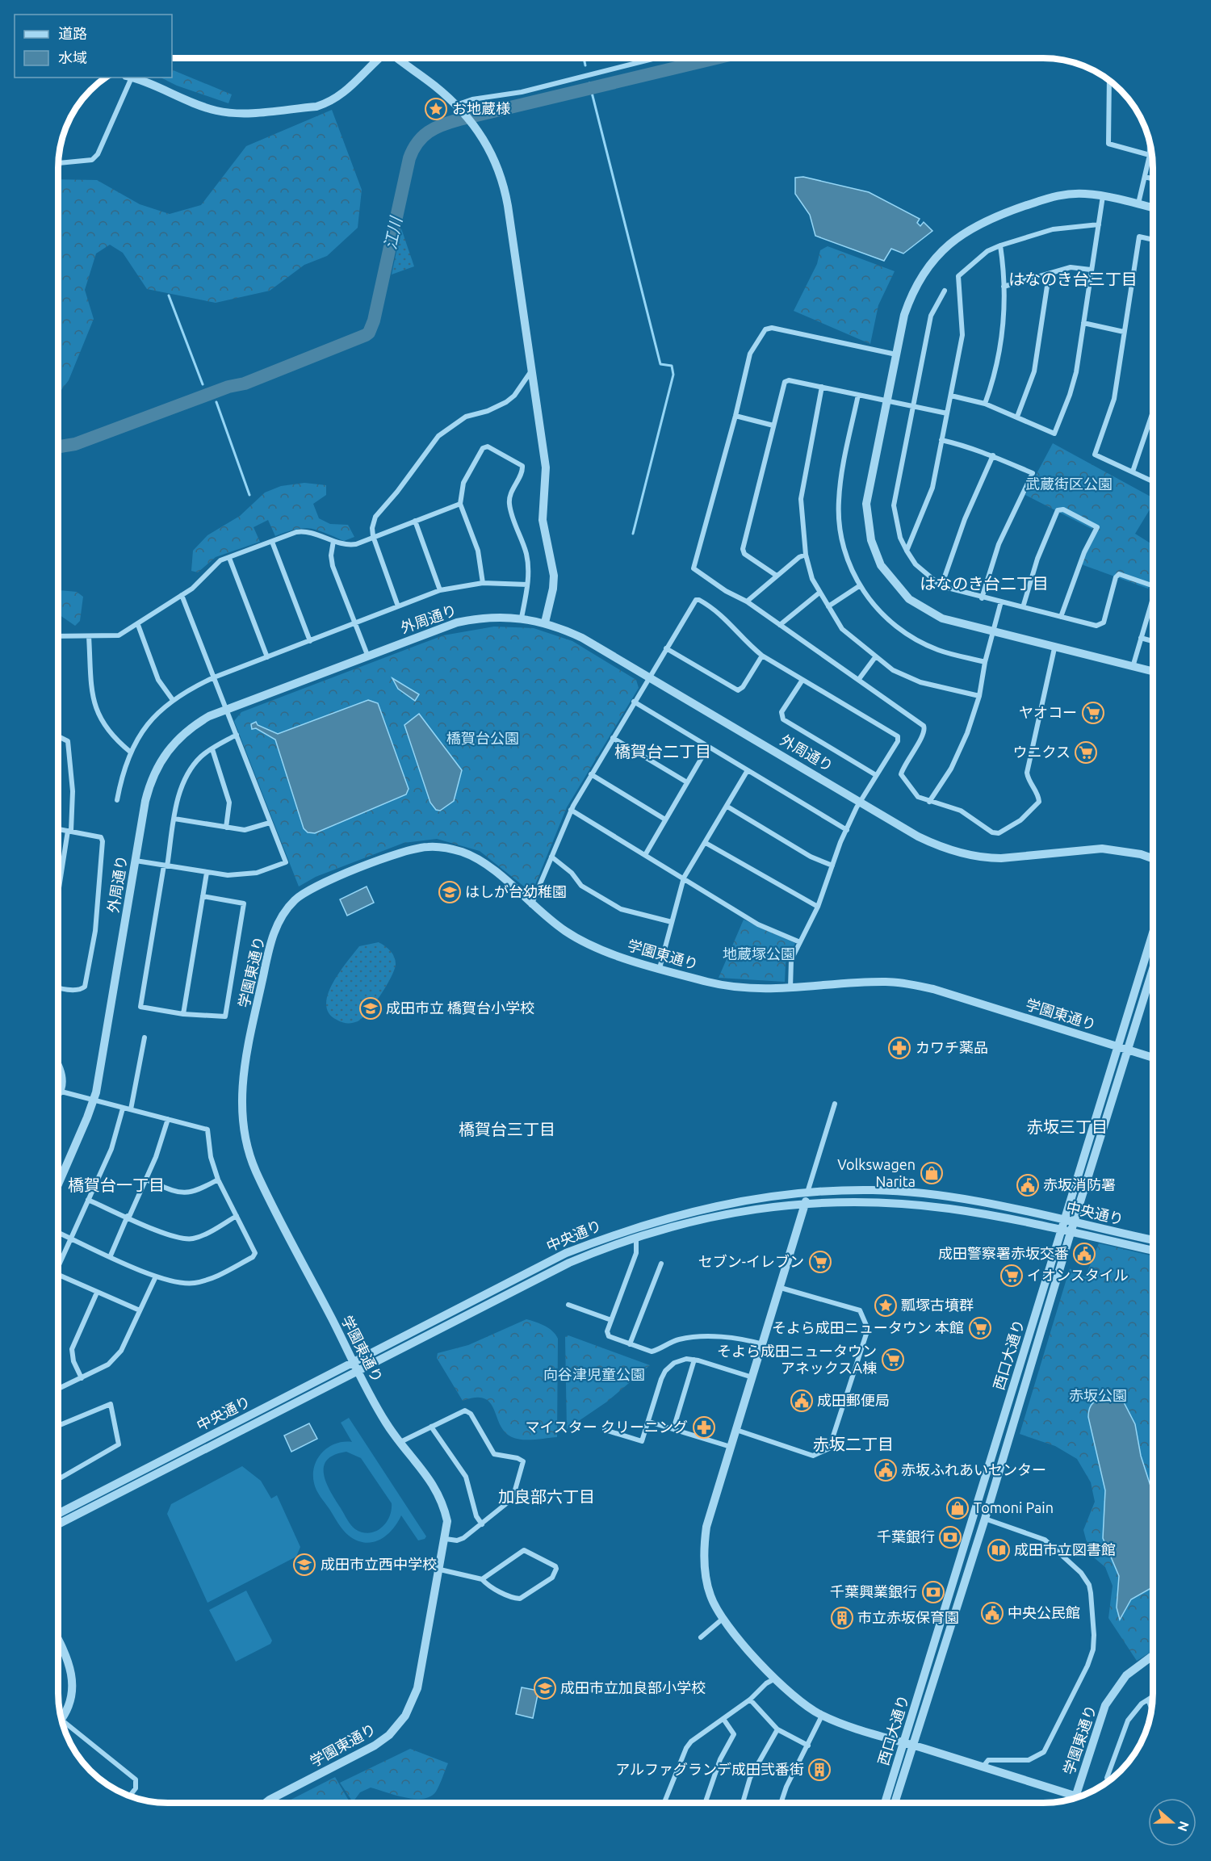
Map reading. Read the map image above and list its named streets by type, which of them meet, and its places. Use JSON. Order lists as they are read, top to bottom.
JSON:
{
  "streets": {
    "street": [
      "外周通り",
      "学園東通り",
      "中央通り",
      "西口大通り"
    ]
  },
  "crossings": [
    ["学園東通り", "中央通り"],
    ["学園東通り", "西口大通り"],
    ["中央通り", "西口大通り"]
  ],
  "districts": [
    "はなのき台三丁目",
    "はなのき台二丁目",
    "橋賀台二丁目",
    "赤坂三丁目",
    "橋賀台三丁目",
    "橋賀台一丁目",
    "赤坂二丁目",
    "加良部六丁目"
  ],
  "water": ["江川"],
  "parks": [
    "武蔵街区公園",
    "橋賀台公園",
    "地蔵塚公園",
    "向谷津児童公園",
    "赤坂公園"
  ],
  "places": {
    "place": ["お地蔵様", "瓢塚古墳群"],
    "supermarket": [
      "ヤオコー",
      "ウニクス",
      "セブン-イレブン",
      "イオンスタイル",
      "そよら成田ニュータウン 本館",
      "そよら成田ニュータウン アネックスA棟"
    ],
    "school or university": [
      "はしが台幼稚園",
      "成田市立 橋賀台小学校",
      "成田市立西中学校",
      "成田市立加良部小学校"
    ],
    "pharmacy": ["カワチ薬品", "マイスター クリーニング"],
    "shop": ["Volkswagen Narita", "Tomoni Pain"],
    "public building": [
      "赤坂消防署",
      "成田警察署赤坂交番",
      "成田郵便局",
      "赤坂ふれあいセンター",
      "中央公民館"
    ],
    "bank": ["千葉銀行", "千葉興業銀行"],
    "library": ["成田市立図書館"],
    "building": ["市立赤坂保育園", "アルファグランデ成田弐番街"]
  },
  "legend": ["道路", "水域"],
  "north": "right"
}
